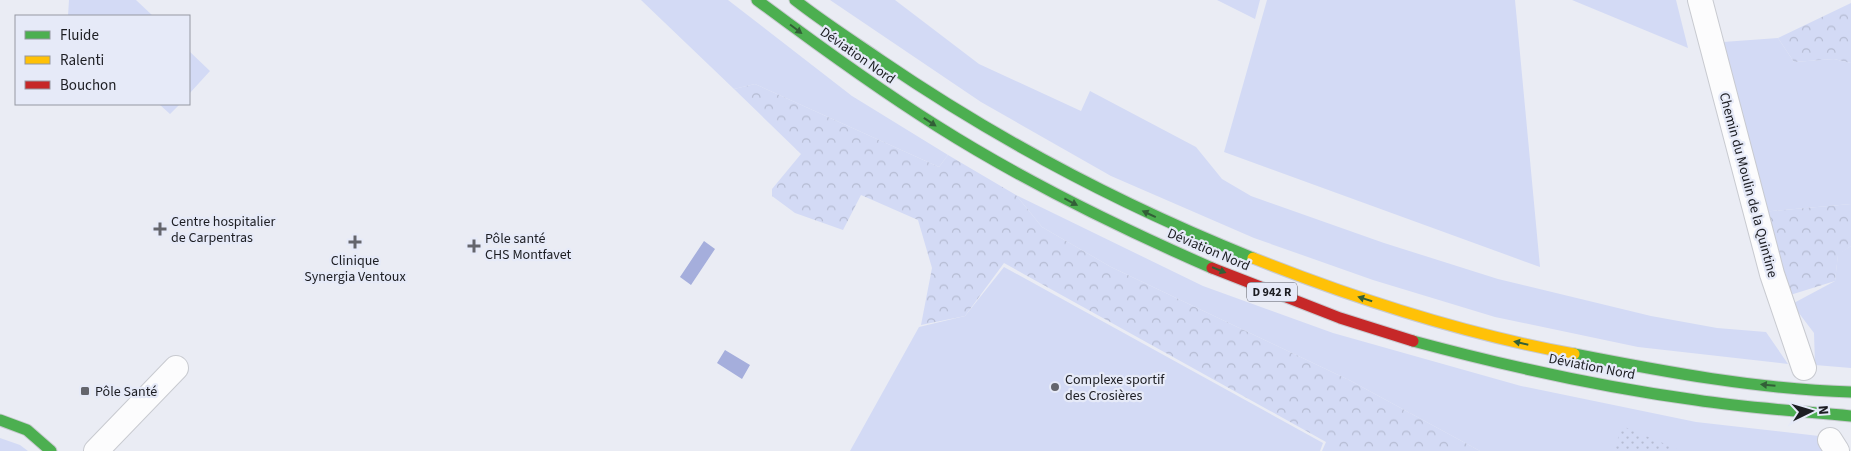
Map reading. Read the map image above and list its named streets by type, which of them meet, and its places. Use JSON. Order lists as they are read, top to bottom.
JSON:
{
  "streets": {
    "main road": ["Déviation Nord", "D 942 R"],
    "street": ["Chemin du Moulin de la Quintine"]
  },
  "places": {
    "health": ["Centre hospitalier de Carpentras", "Clinique Synergia Ventoux", "Pôle santé CHS Montfavet"],
    "other": ["Complexe sportif des Crosières"],
    "transit": ["Pôle Santé"]
  },
  "legend": ["Fluide", "Ralenti", "Bouchon"],
  "north": "right"
}
